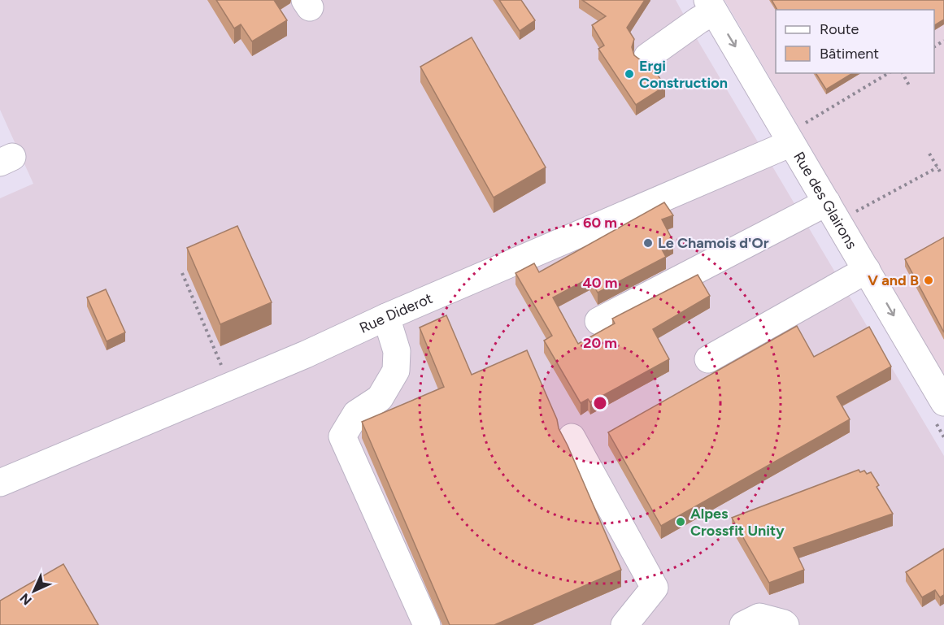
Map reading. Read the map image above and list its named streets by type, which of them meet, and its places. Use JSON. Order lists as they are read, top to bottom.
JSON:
{
  "streets": {
    "street": ["Rue des Glairons", "Rue Diderot"]
  },
  "crossings": [
    ["Rue des Glairons", "Rue Diderot"]
  ],
  "one_way": ["Rue des Glairons"],
  "places": [
    "Ergi Construction",
    "Le Chamois d'Or",
    "V and B",
    "Alpes Crossfit Unity"
  ],
  "legend": ["Route", "Bâtiment"],
  "north": "bottom left",
  "rings": ["60 m", "40 m", "20 m"]
}
